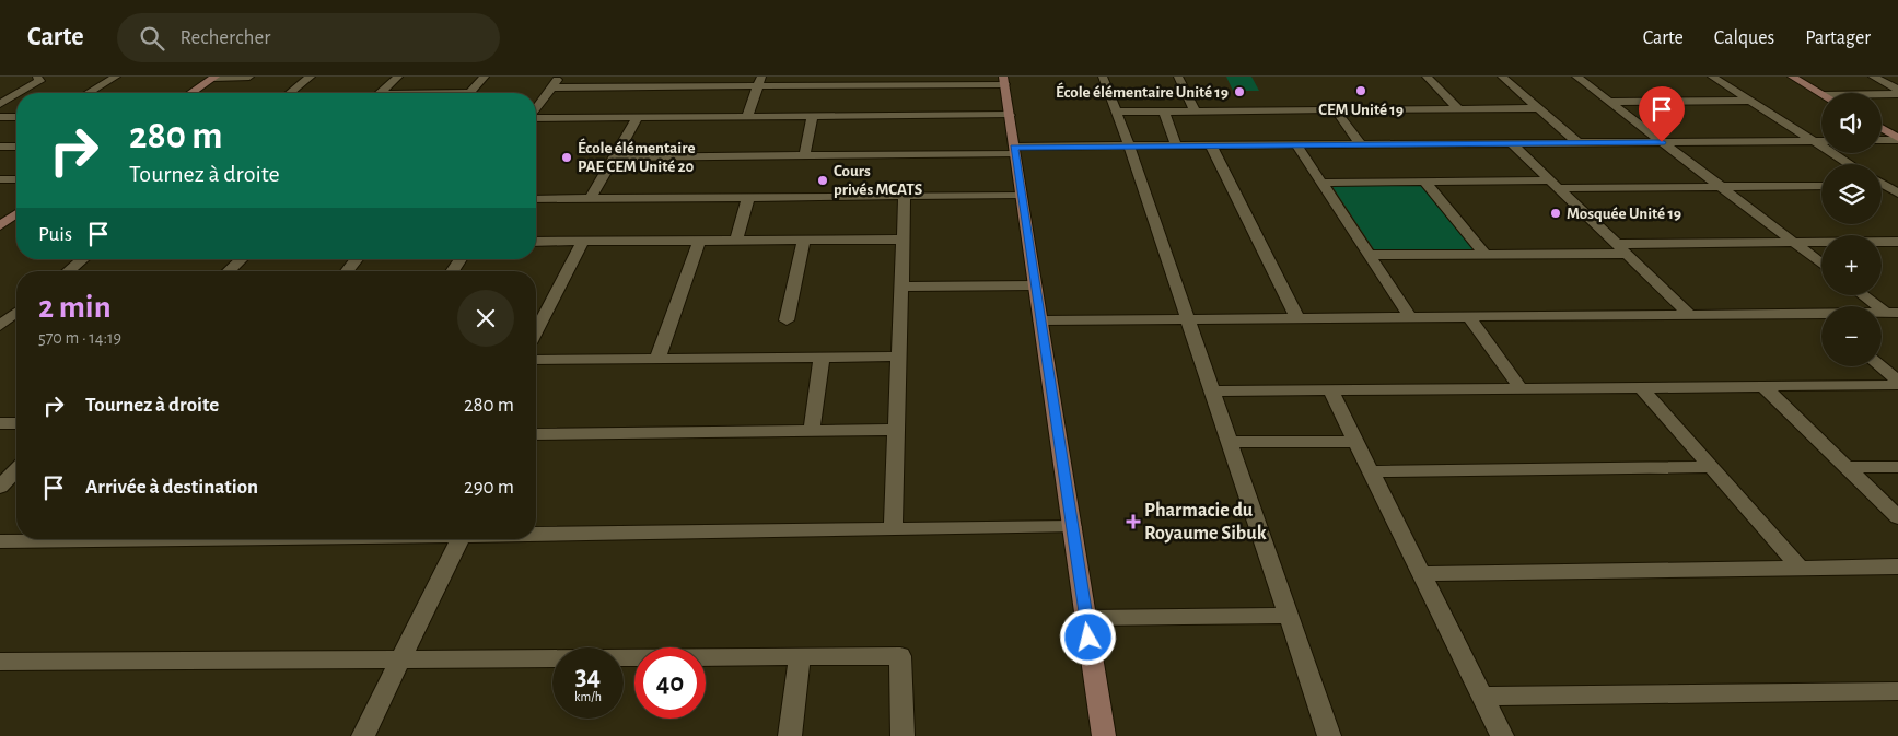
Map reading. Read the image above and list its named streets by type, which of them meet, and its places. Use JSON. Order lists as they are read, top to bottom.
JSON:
{
  "places": {
    "other": [
      "CEM Unité 19",
      "École élémentaire Unité 19",
      "École élémentaire PAE CEM Unité 20",
      "Cours privés MCATS",
      "Mosquée Unité 19"
    ],
    "health": ["Pharmacie du Royaume Sibuk"]
  },
  "page": {
    "header": "Carte",
    "search": "Rechercher",
    "nav": ["Carte", "Calques", "Partager"],
    "map_buttons": ["+", "−"],
    "turn": ["280 m", "Tournez à droite"],
    "then": "Puis",
    "heading": ["2 min", "570 m · 14:19"],
    "list": [
      {
        "name": "Tournez à droite",
        "value": "280 m"
      },
      {
        "name": "Arrivée à destination",
        "value": "290 m"
      }
    ],
    "speed": "34 km/h",
    "limit": "40"
  }
}
